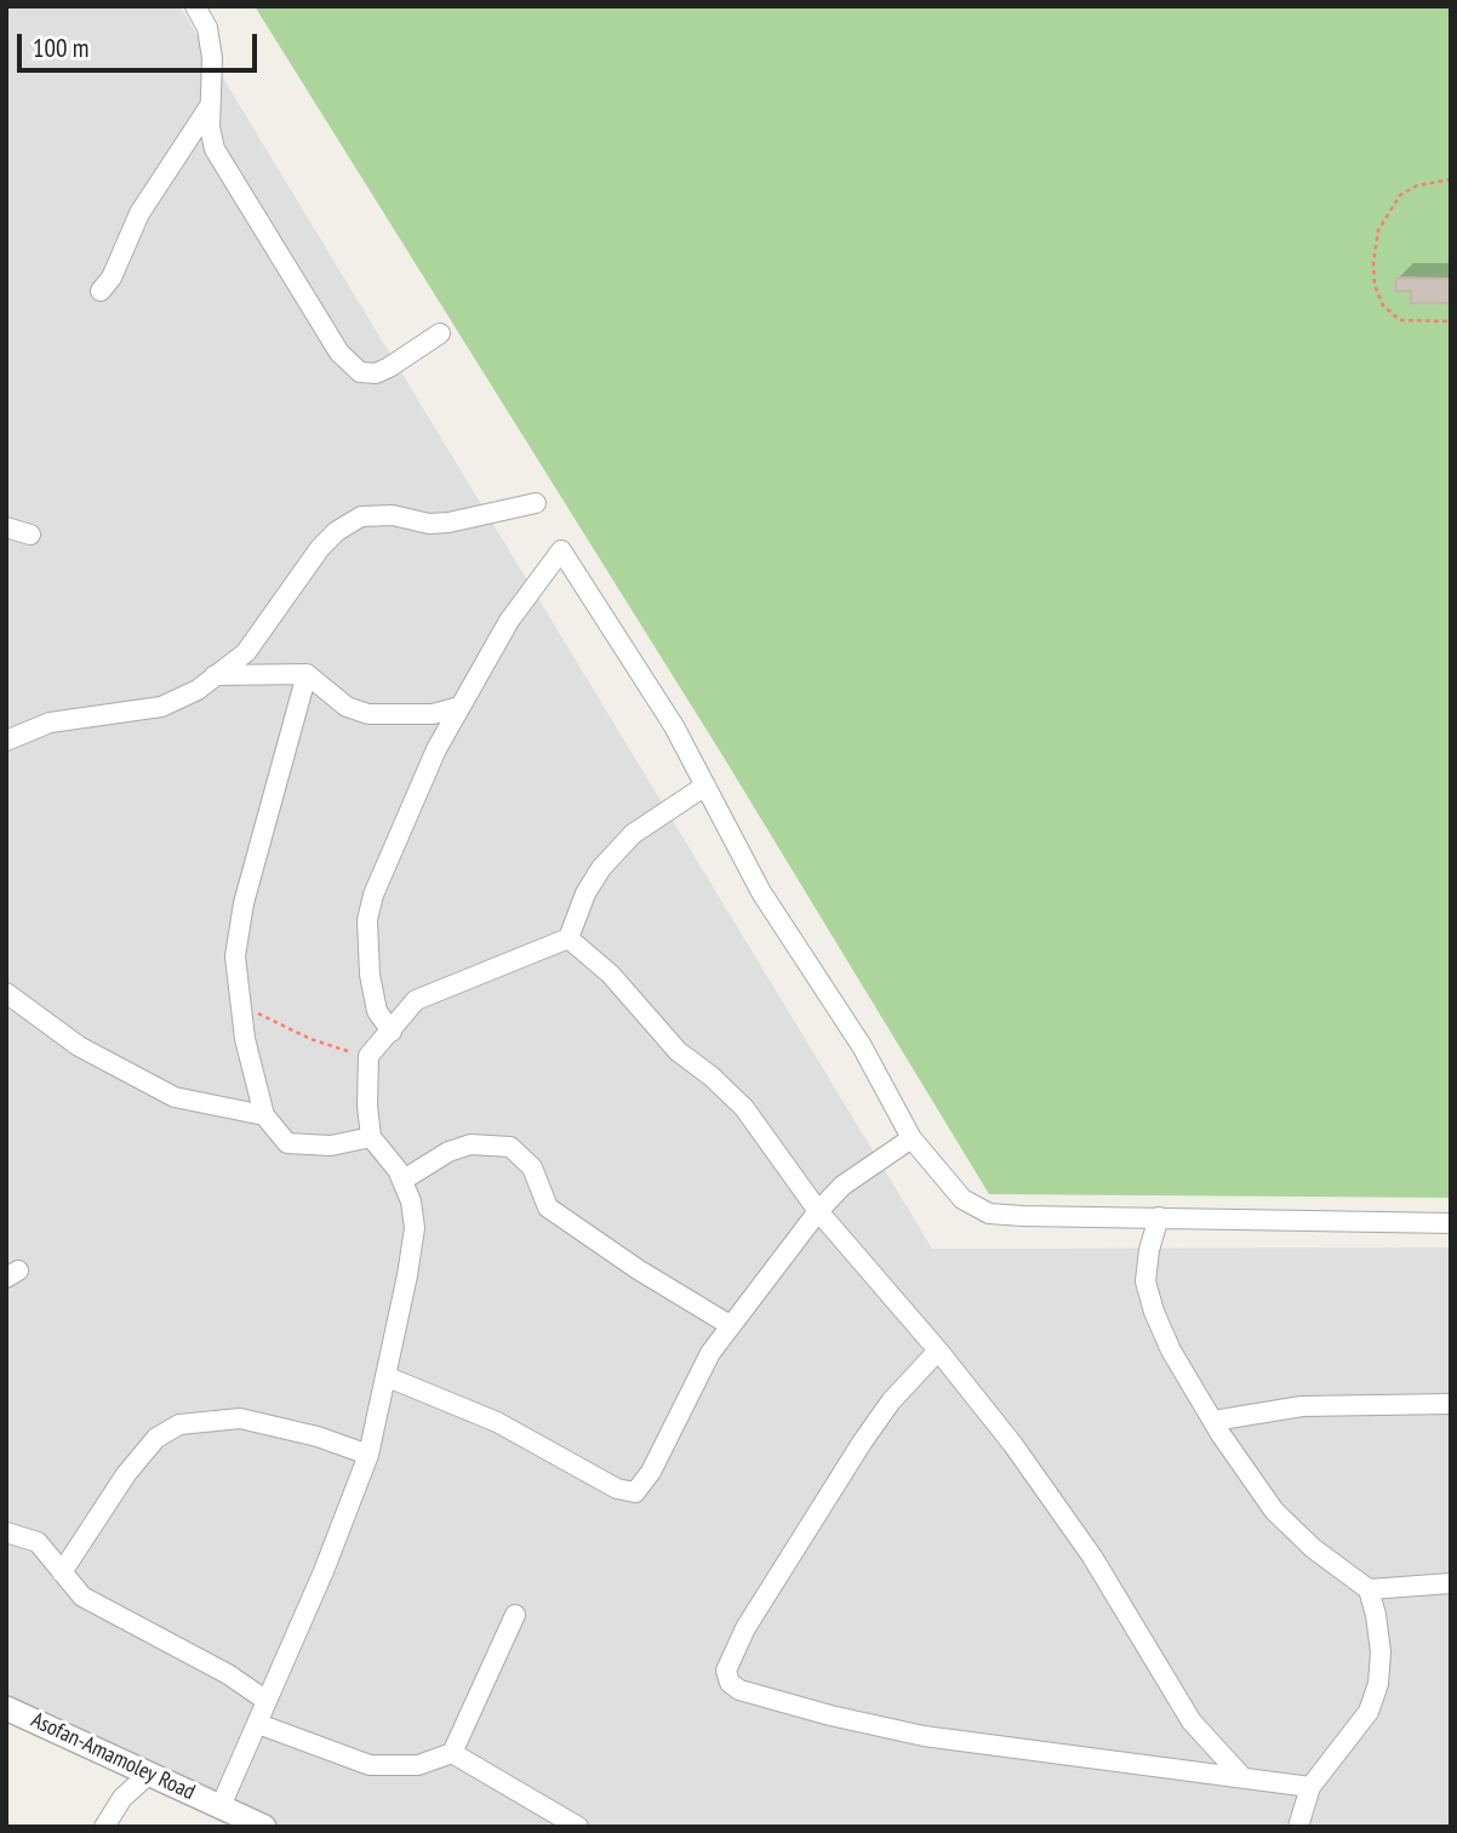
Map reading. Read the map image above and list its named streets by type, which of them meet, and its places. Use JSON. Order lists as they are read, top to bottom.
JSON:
{
  "streets": {
    "street": ["Asofan-Amamoley Road"]
  },
  "scale_bar": "100 m"
}
